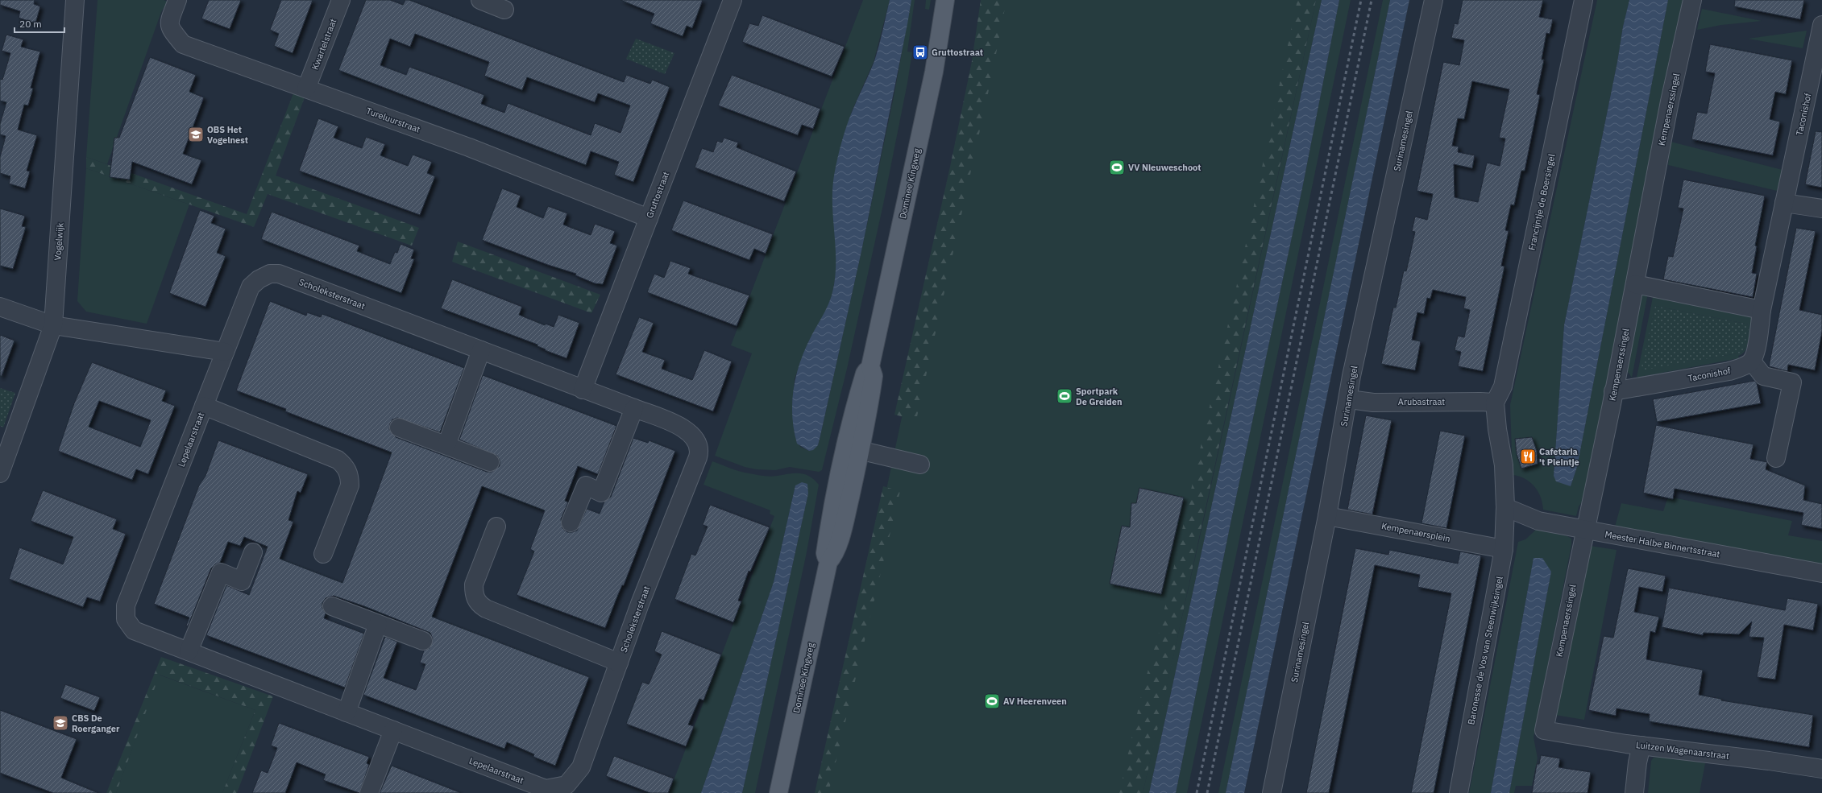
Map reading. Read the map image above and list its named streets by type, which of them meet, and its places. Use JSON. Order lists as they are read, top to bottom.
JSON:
{
  "streets": {
    "main road": ["Dominee Kingweg"],
    "street": [
      "Kwartelstraat",
      "Kempenaerssingel",
      "Taconishof",
      "Tureluurstraat",
      "Surinamesingel",
      "Gruttostraat",
      "Francijntje de Boersingel",
      "Vogelwijk",
      "Scholeksterstraat",
      "Arubastraat",
      "Lepelaarstraat",
      "Kempenaersplein",
      "Meester Halbe Binnertsstraat",
      "Baronesse de Vos van Steenwijksingel",
      "Luitzen Wagenaarstraat"
    ]
  },
  "crossings": [
    ["Kwartelstraat", "Tureluurstraat"],
    ["Kempenaerssingel", "Taconishof"],
    ["Kempenaerssingel", "Meester Halbe Binnertsstraat"],
    ["Kempenaerssingel", "Luitzen Wagenaarstraat"],
    ["Tureluurstraat", "Gruttostraat"],
    ["Surinamesingel", "Arubastraat"],
    ["Surinamesingel", "Kempenaersplein"],
    ["Gruttostraat", "Scholeksterstraat"],
    ["Francijntje de Boersingel", "Arubastraat"],
    ["Scholeksterstraat", "Lepelaarstraat"],
    ["Kempenaersplein", "Baronesse de Vos van Steenwijksingel"],
    ["Meester Halbe Binnertsstraat", "Baronesse de Vos van Steenwijksingel"]
  ],
  "places": {
    "bus stop": ["Gruttostraat"],
    "school or university": ["OBS Het Vogelnest", "CBS De Roerganger"],
    "sports": ["VV Nieuweschoot", "Sportpark De Greiden", "AV Heerenveen"],
    "restaurant": ["Cafetaria 't Pleintje"]
  },
  "scale_bar": "20 m"
}
